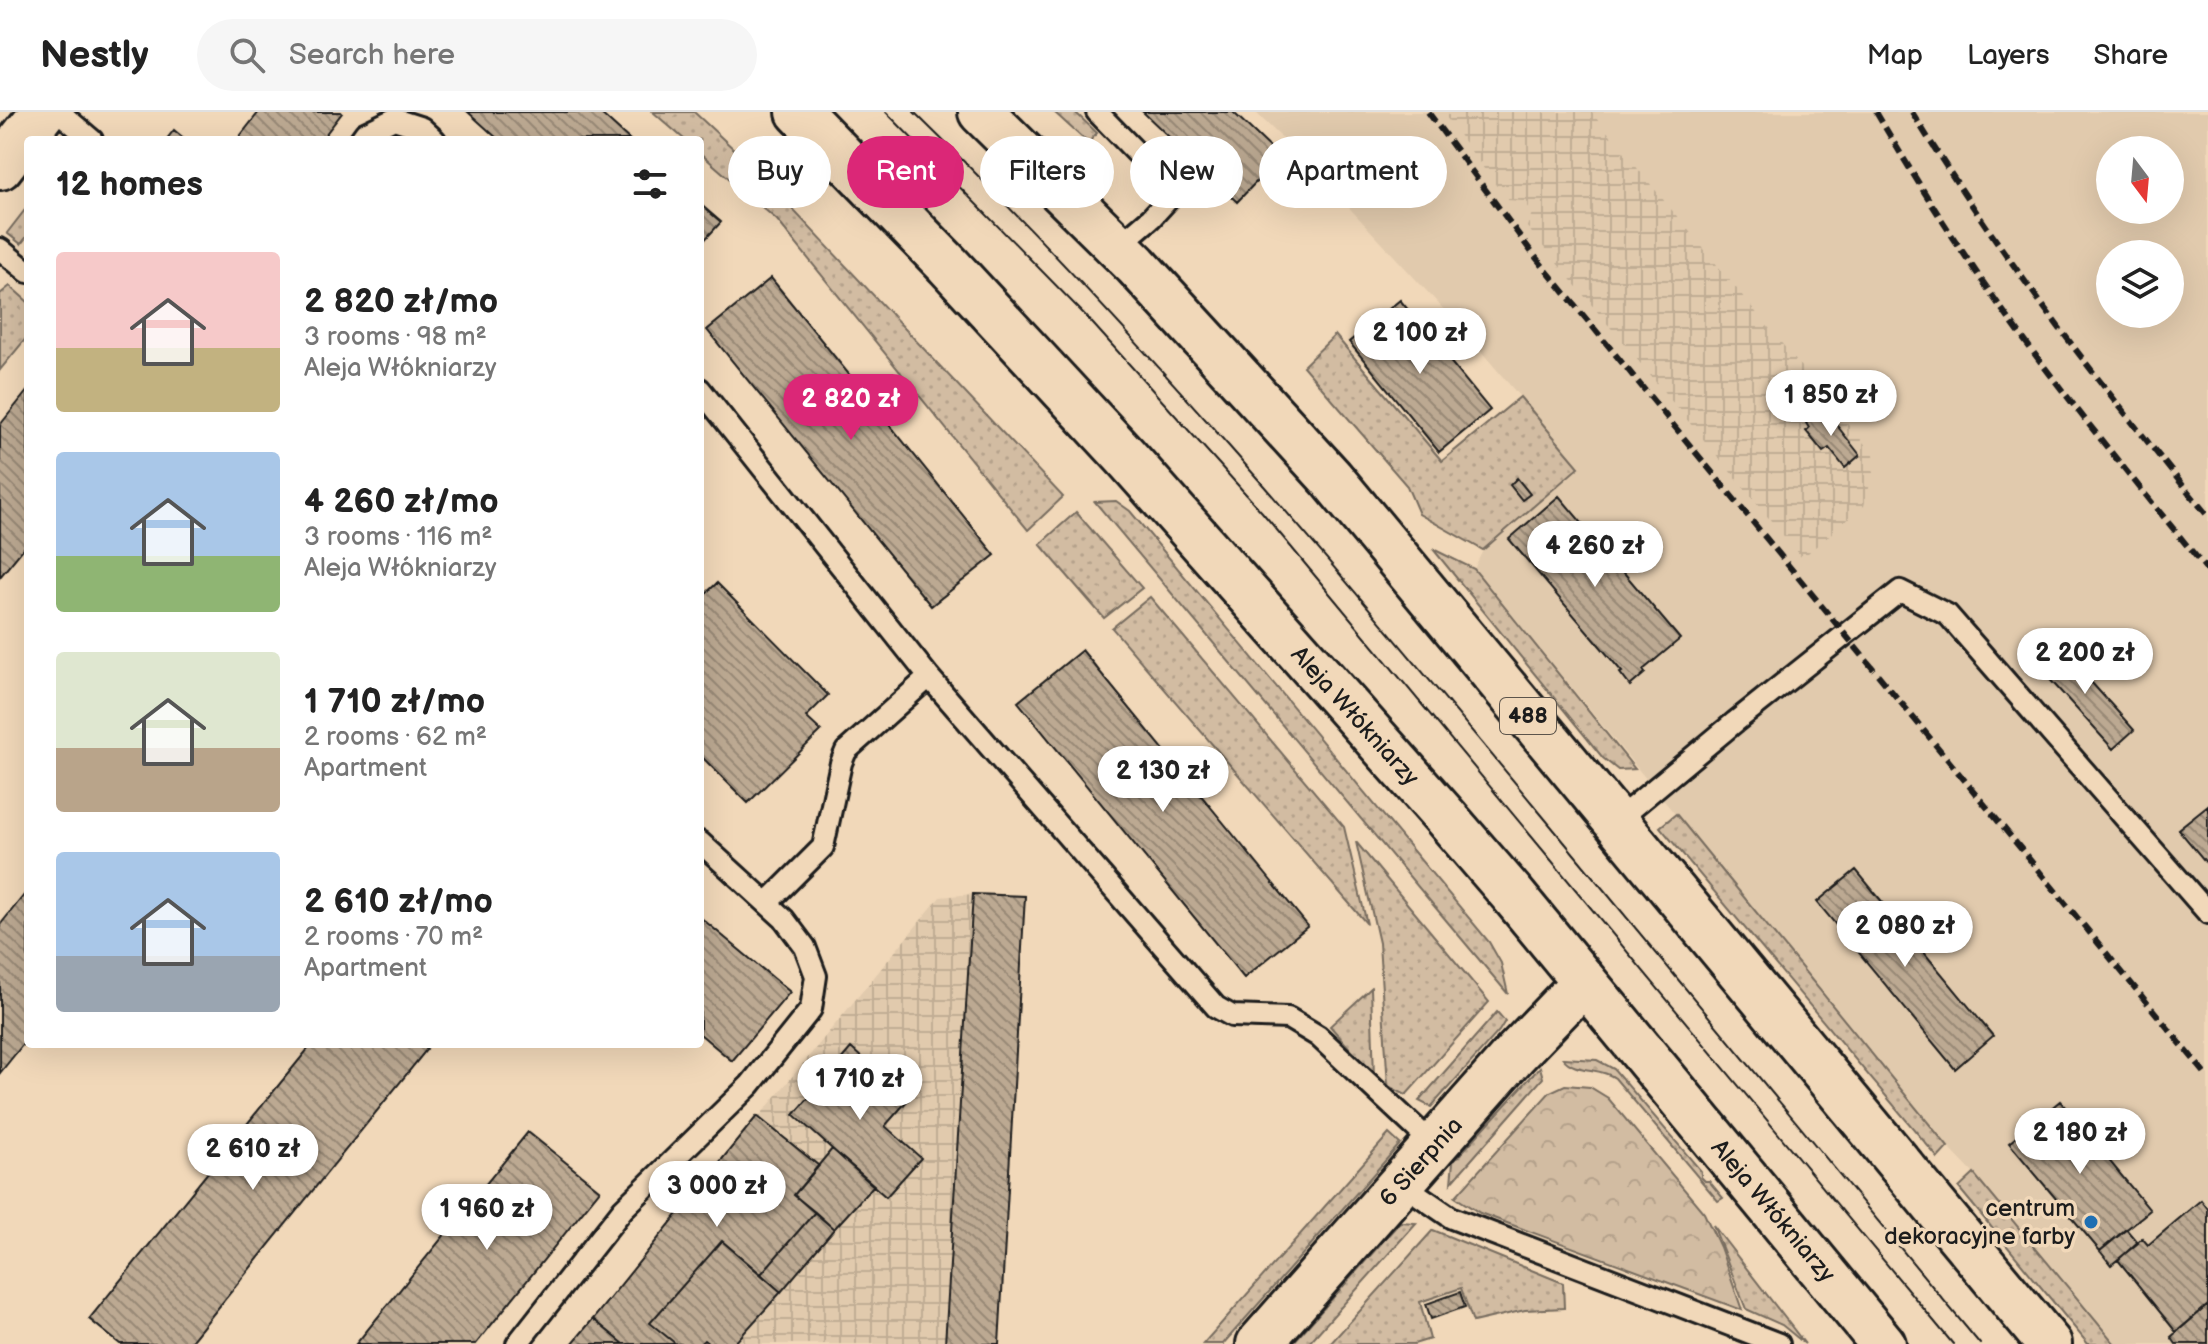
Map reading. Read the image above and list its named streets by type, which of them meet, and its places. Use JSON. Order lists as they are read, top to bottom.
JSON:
{
  "streets": {
    "main road": ["Aleja Włókniarzy", "488", "6 Sierpnia"]
  },
  "crossings": [
    ["Aleja Włókniarzy", "6 Sierpnia"]
  ],
  "places": ["centrum dekoracyjne farby"],
  "north": "bottom",
  "page": {
    "header": "Nestly",
    "search": "Search here",
    "nav": ["Map", "Layers", "Share"],
    "chip": [
      "Buy",
      "Rent",
      "Filters",
      "New",
      "Apartment"
    ],
    "heading": "12 homes",
    "list": [
      {
        "name": "2 820 zł/mo",
        "note": "3 rooms · 98 m² · Aleja Włókniarzy"
      },
      {
        "name": "4 260 zł/mo",
        "note": "3 rooms · 116 m² · Aleja Włókniarzy"
      },
      {
        "name": "1 710 zł/mo",
        "note": "2 rooms · 62 m² · Apartment"
      },
      {
        "name": "2 610 zł/mo",
        "note": "2 rooms · 70 m² · Apartment"
      }
    ],
    "price": [
      "2 100 zł",
      "1 850 zł",
      "2 820 zł",
      "4 260 zł",
      "2 200 zł",
      "2 130 zł",
      "2 080 zł",
      "1 710 zł",
      "2 180 zł",
      "2 610 zł",
      "3 000 zł",
      "1 960 zł"
    ]
  }
}
